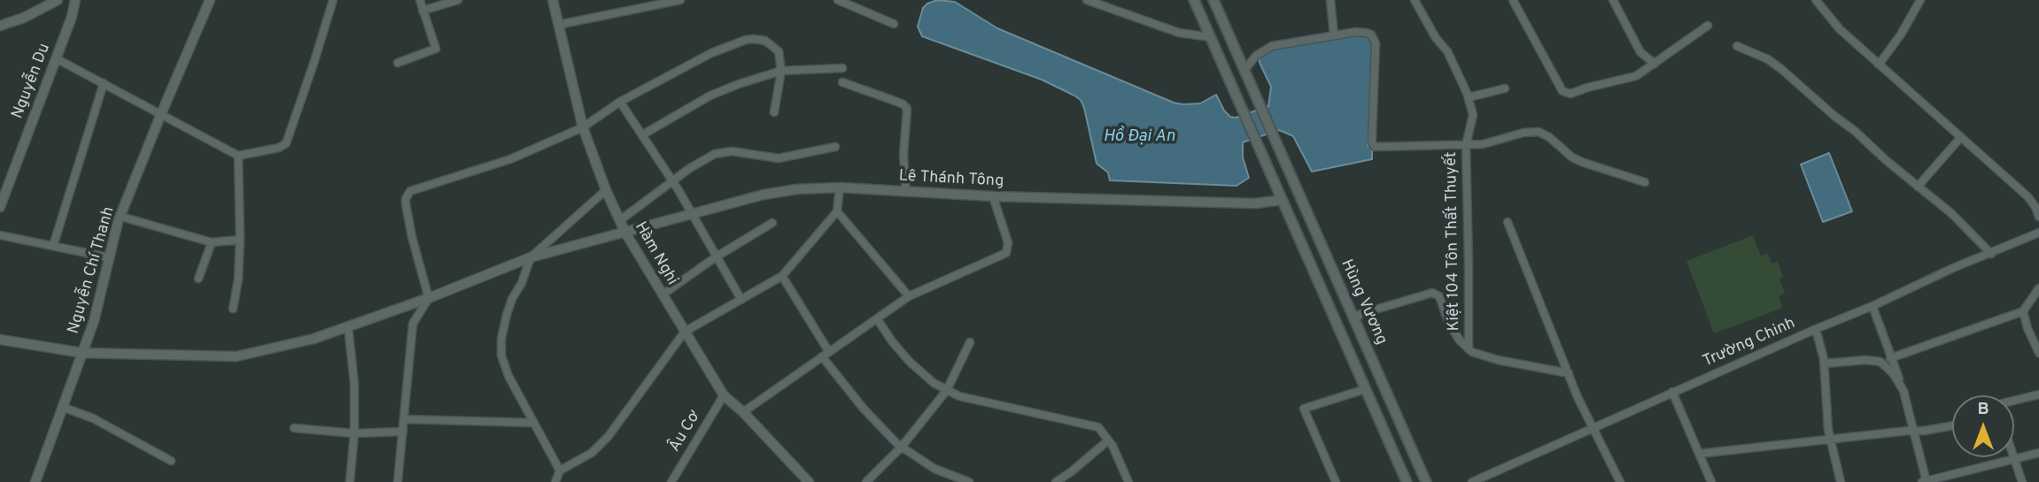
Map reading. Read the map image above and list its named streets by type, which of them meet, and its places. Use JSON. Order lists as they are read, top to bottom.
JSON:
{
  "streets": {
    "main road": ["Hùng Vương"],
    "street": [
      "Nguyễn Du",
      "Lê Thánh Tông",
      "Kiệt 104 Tôn Thất Thuyết",
      "Hàm Nghi",
      "Nguyễn Chí Thanh",
      "Trường Chinh",
      "Âu Cơ"
    ]
  },
  "crossings": [
    ["Lê Thánh Tông", "Hàm Nghi"],
    ["Lê Thánh Tông", "Nguyễn Chí Thanh"],
    ["Hàm Nghi", "Âu Cơ"]
  ],
  "water": ["Hồ Đại An"],
  "north": "top"
}
